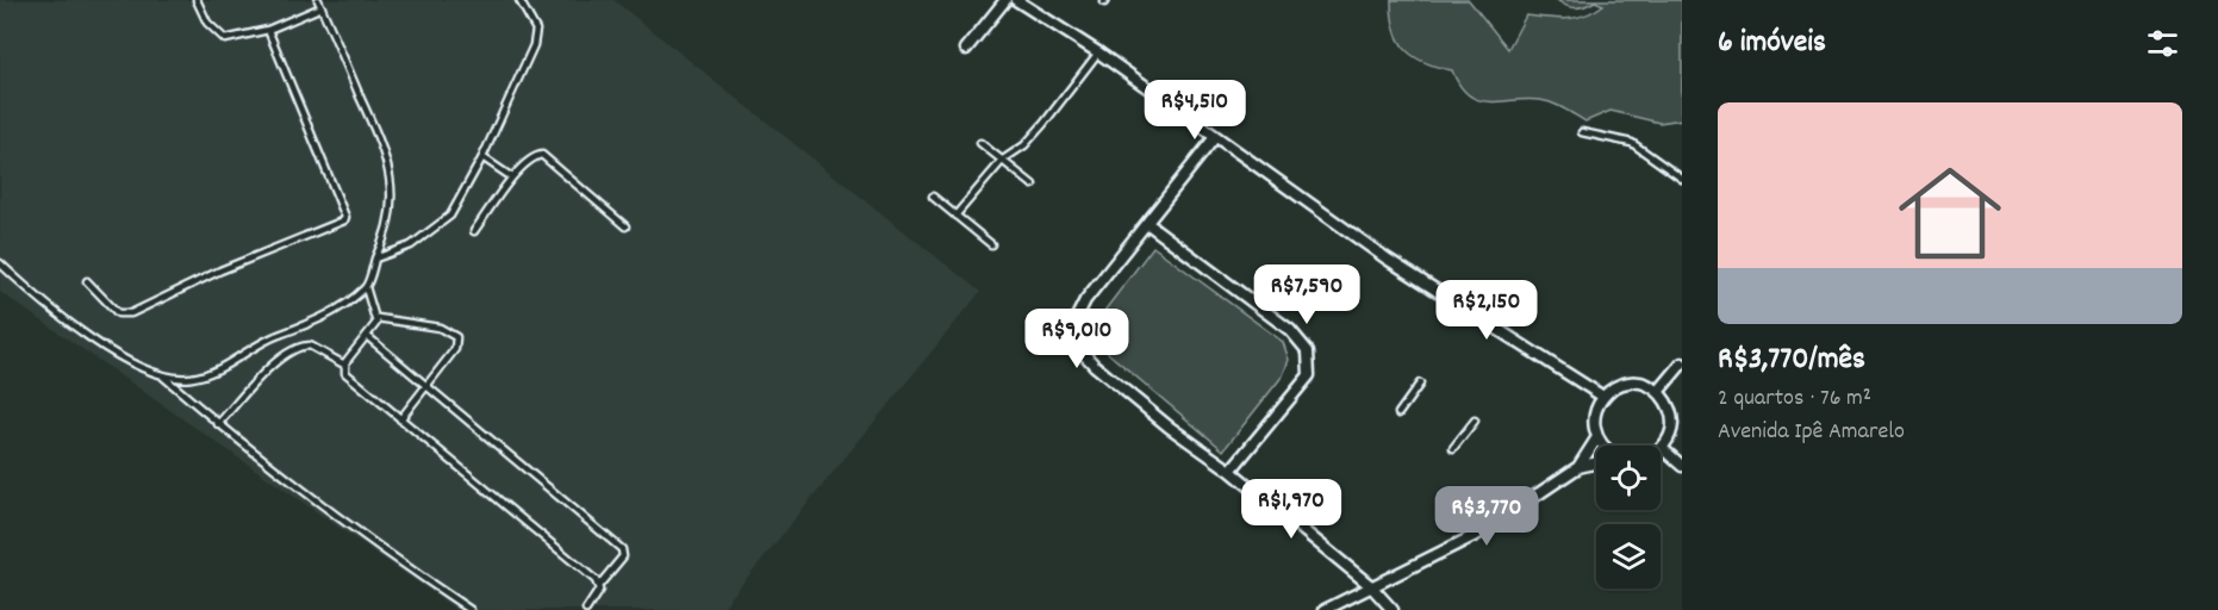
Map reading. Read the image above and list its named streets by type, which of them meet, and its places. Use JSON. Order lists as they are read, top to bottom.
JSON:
{
  "page": {
    "heading": "6 imóveis",
    "price": [
      "R$4,510",
      "R$7,590",
      "R$2,150",
      "R$9,010",
      "R$1,970",
      "R$3,770"
    ],
    "list": [
      {
        "name": "R$3,770/mês",
        "note": "2 quartos · 76 m² · Avenida Ipê Amarelo"
      }
    ]
  }
}
